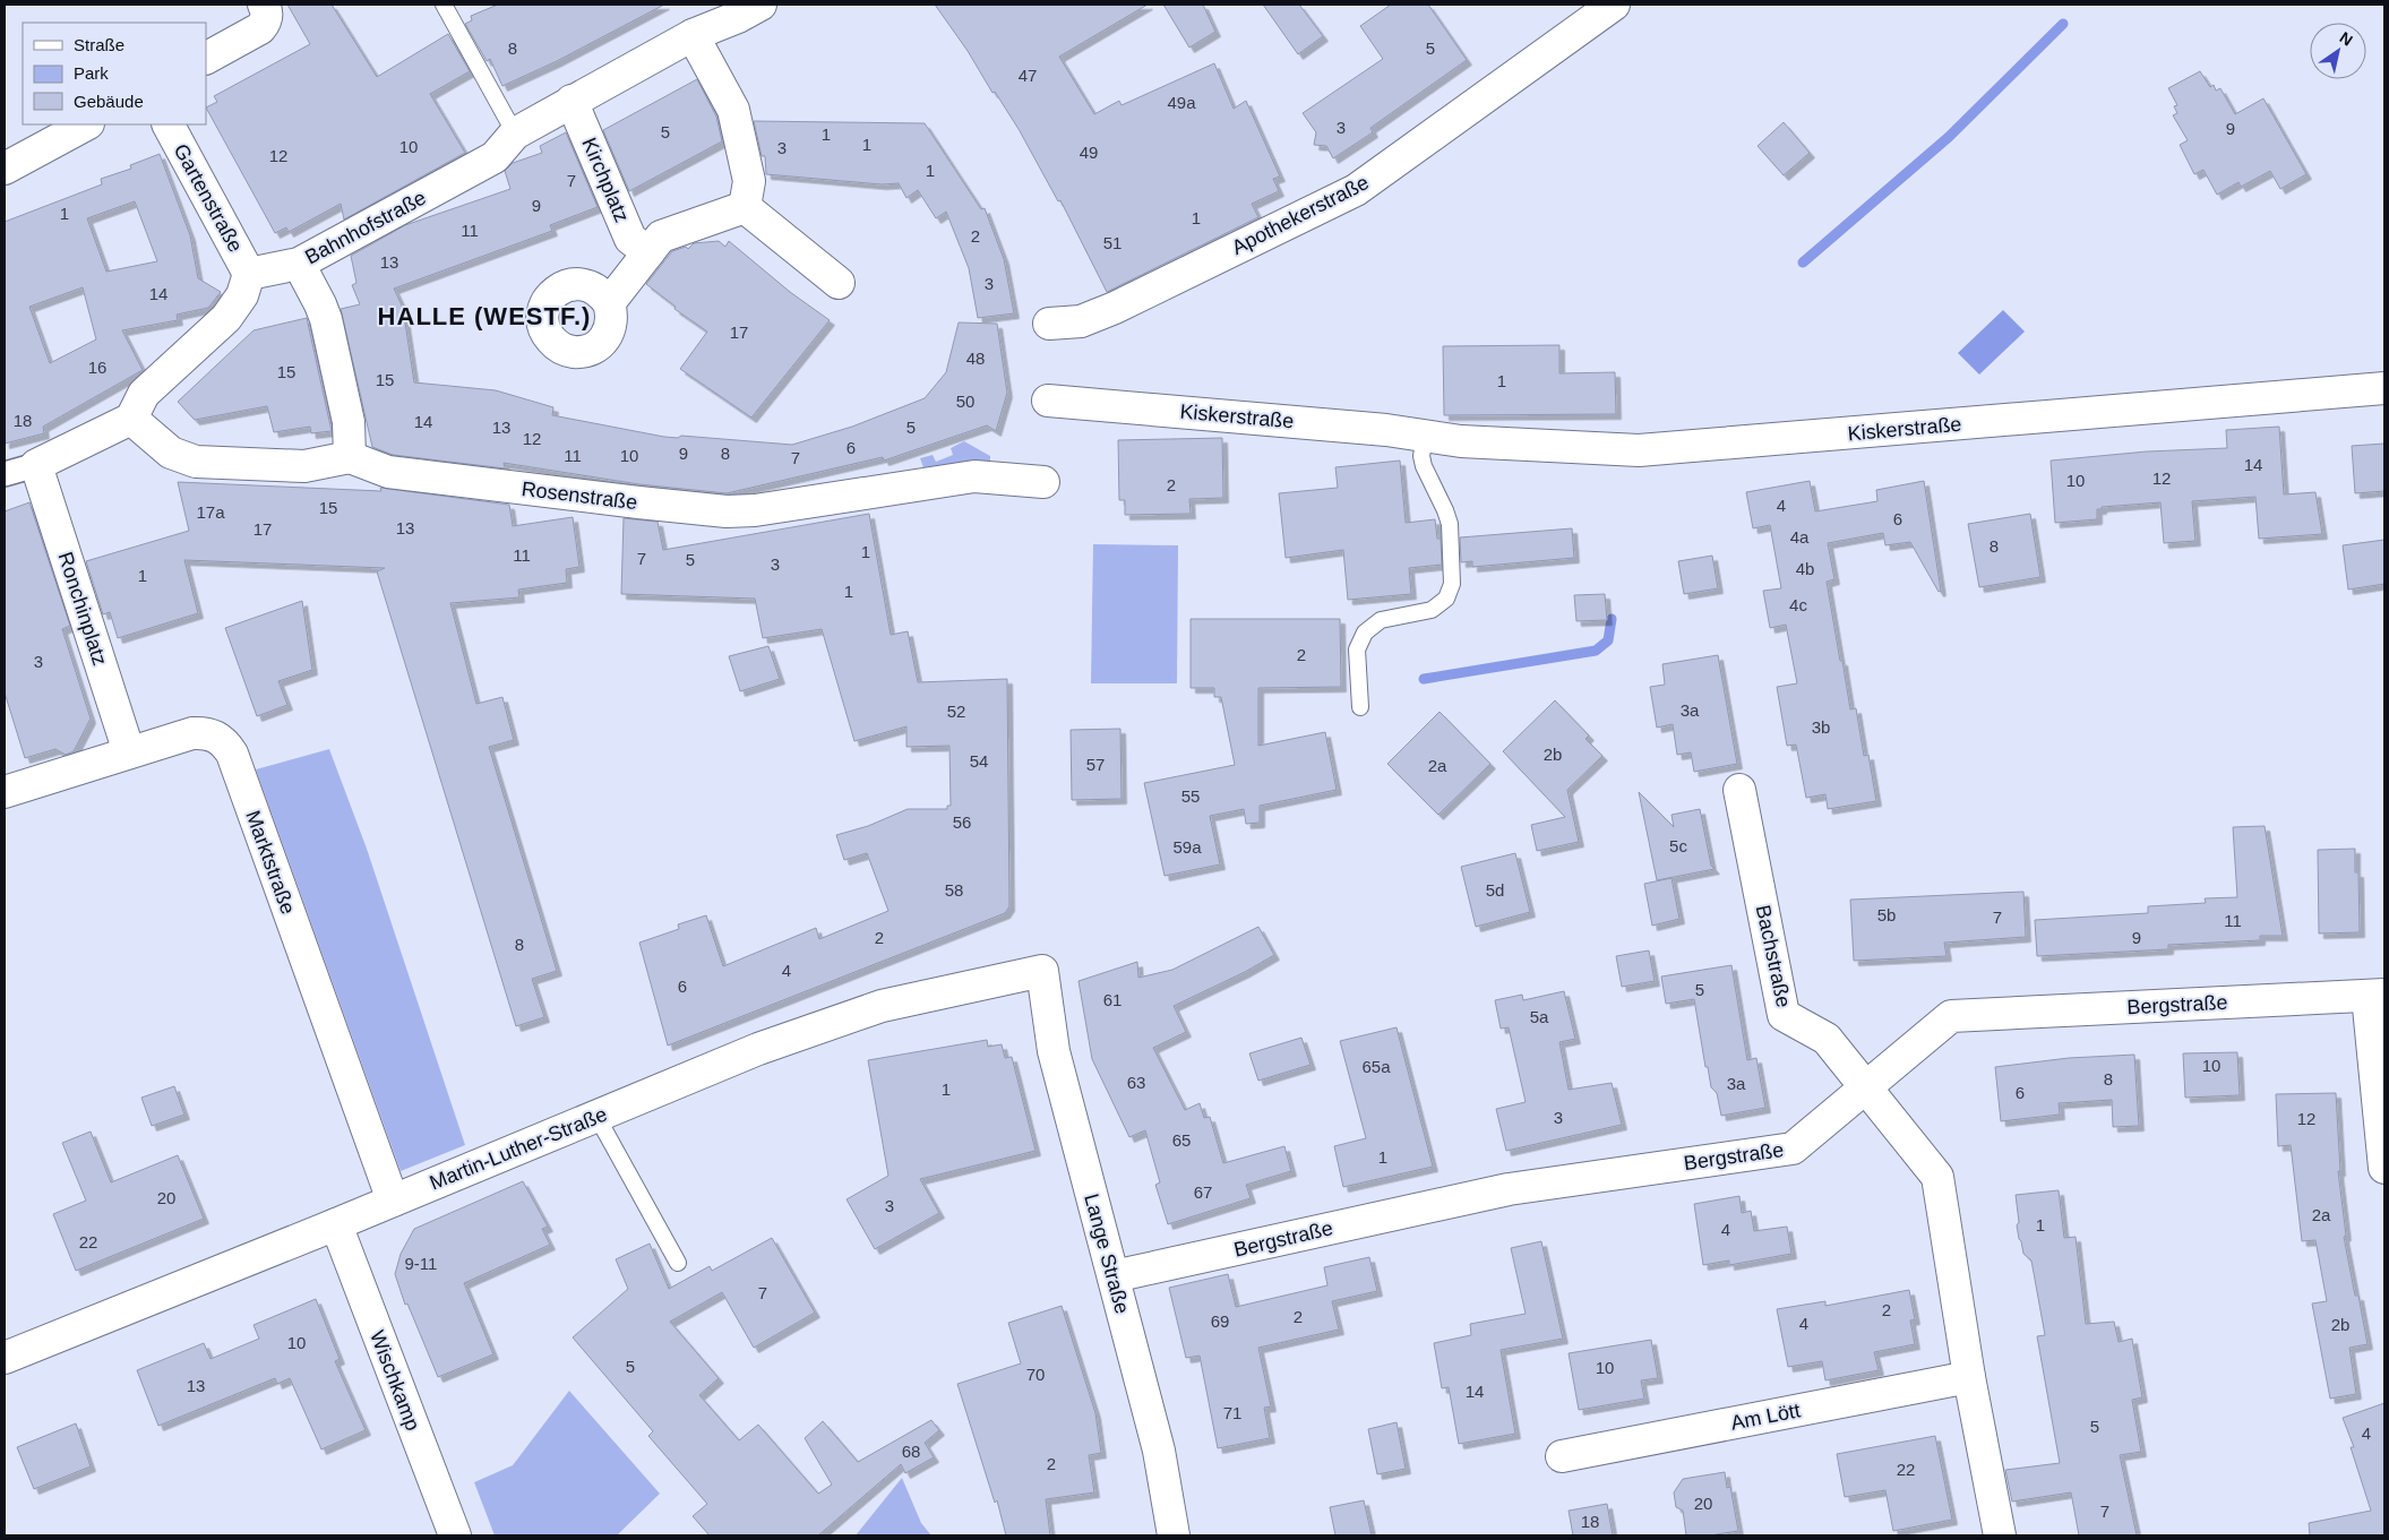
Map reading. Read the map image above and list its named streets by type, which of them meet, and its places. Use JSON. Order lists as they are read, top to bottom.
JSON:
{
  "streets": {
    "street": [
      "Kirchplatz",
      "Gartenstraße",
      "Apothekerstraße",
      "Bahnhofstraße",
      "Kiskerstraße",
      "Rosenstraße",
      "Ronchinplatz",
      "Marktstraße",
      "Bachstraße",
      "Bergstraße",
      "Martin-Luther-Straße",
      "Lange Straße",
      "Wischkamp",
      "Am Lött"
    ]
  },
  "crossings": [
    ["Kirchplatz", "Bahnhofstraße"],
    ["Gartenstraße", "Bahnhofstraße"],
    ["Ronchinplatz", "Marktstraße"],
    ["Marktstraße", "Martin-Luther-Straße"],
    ["Bachstraße", "Bergstraße"],
    ["Bergstraße", "Lange Straße"],
    ["Martin-Luther-Straße", "Lange Straße"],
    ["Martin-Luther-Straße", "Wischkamp"]
  ],
  "districts": ["HALLE (WESTF.)"],
  "house_numbers": [
    "8",
    "5",
    "47",
    "49a",
    "3",
    "9",
    "5",
    "1",
    "1",
    "10",
    "3",
    "49",
    "12",
    "1",
    "7",
    "9",
    "1",
    "1",
    "11",
    "2",
    "51",
    "13",
    "3",
    "14",
    "17",
    "48",
    "16",
    "15",
    "15",
    "1",
    "50",
    "18",
    "14",
    "13",
    "5",
    "12",
    "6",
    "9",
    "8",
    "11",
    "10",
    "7",
    "14",
    "12",
    "10",
    "2",
    "4",
    "15",
    "17a",
    "6",
    "13",
    "17",
    "4a",
    "8",
    "1",
    "11",
    "7",
    "5",
    "3",
    "4b",
    "1",
    "1",
    "4c",
    "2",
    "3",
    "3a",
    "52",
    "3b",
    "2b",
    "54",
    "57",
    "2a",
    "55",
    "56",
    "5c",
    "59a",
    "58",
    "5d",
    "5b",
    "7",
    "11",
    "2",
    "9",
    "8",
    "4",
    "6",
    "5",
    "61",
    "5a",
    "10",
    "65a",
    "8",
    "63",
    "3a",
    "1",
    "6",
    "3",
    "12",
    "65",
    "1",
    "67",
    "20",
    "3",
    "2a",
    "1",
    "4",
    "22",
    "9-11",
    "7",
    "2",
    "2",
    "69",
    "4",
    "2b",
    "10",
    "5",
    "10",
    "70",
    "13",
    "14",
    "71",
    "5",
    "4",
    "68",
    "2",
    "22",
    "20",
    "7",
    "18"
  ],
  "legend": ["Straße", "Park", "Gebäude"],
  "north": "top right"
}
